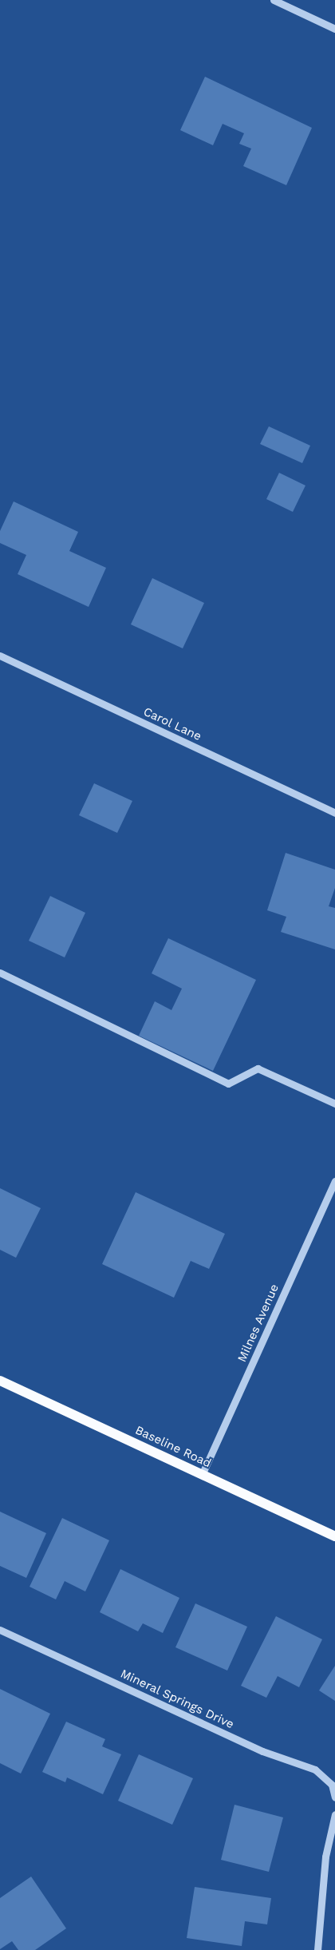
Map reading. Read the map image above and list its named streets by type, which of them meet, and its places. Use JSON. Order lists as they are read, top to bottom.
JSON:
{
  "streets": {
    "main road": ["Baseline Road"],
    "street": ["Carol Lane", "Milnes Avenue", "Mineral Springs Drive"]
  },
  "crossings": [
    ["Milnes Avenue", "Baseline Road"]
  ]
}
